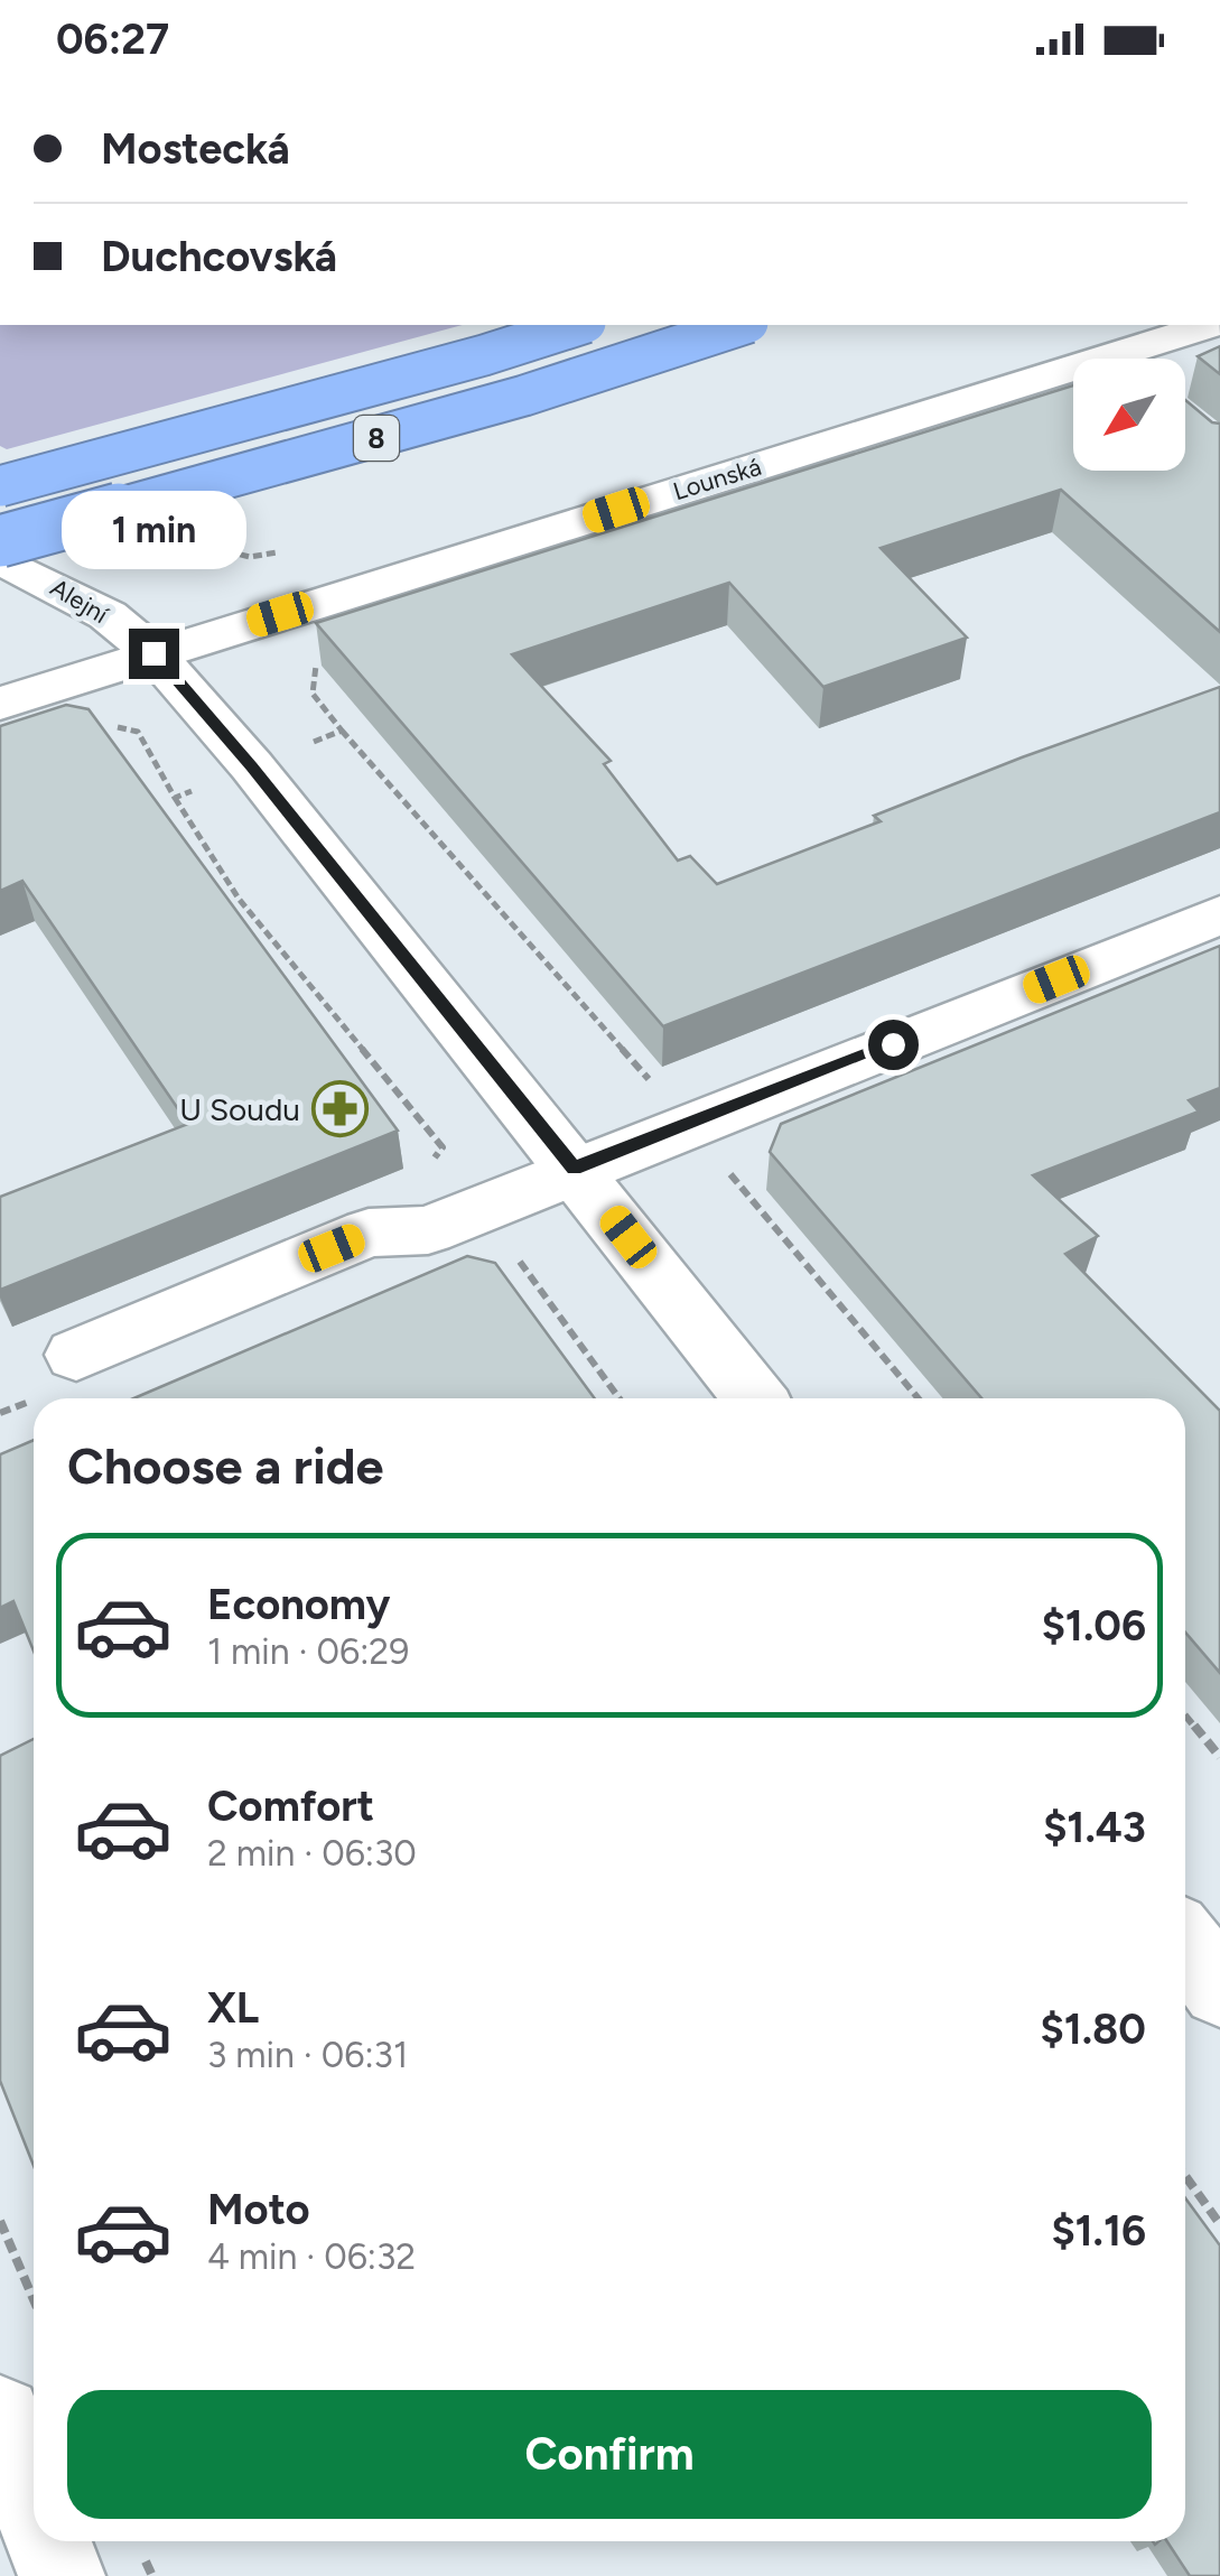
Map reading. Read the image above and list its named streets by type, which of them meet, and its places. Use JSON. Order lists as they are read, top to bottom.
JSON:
{
  "streets": {
    "highway": ["8"],
    "street": ["Lounská", "Alejní"]
  },
  "crossings": [
    ["Lounská", "Alejní"]
  ],
  "places": {
    "pharmacy": ["U Soudu"]
  },
  "north": "bottom left",
  "page": {
    "status": "06:27",
    "banner": ["Mostecká", "Duchcovská"],
    "bubble": "1 min",
    "heading": "Choose a ride",
    "list": [
      {
        "name": "Economy",
        "note": "1 min · 06:29",
        "value": "$1.06"
      },
      {
        "name": "Comfort",
        "note": "2 min · 06:30",
        "value": "$1.43"
      },
      {
        "name": "XL",
        "note": "3 min · 06:31",
        "value": "$1.80"
      },
      {
        "name": "Moto",
        "note": "4 min · 06:32",
        "value": "$1.16"
      }
    ],
    "buttons": "Confirm"
  }
}
